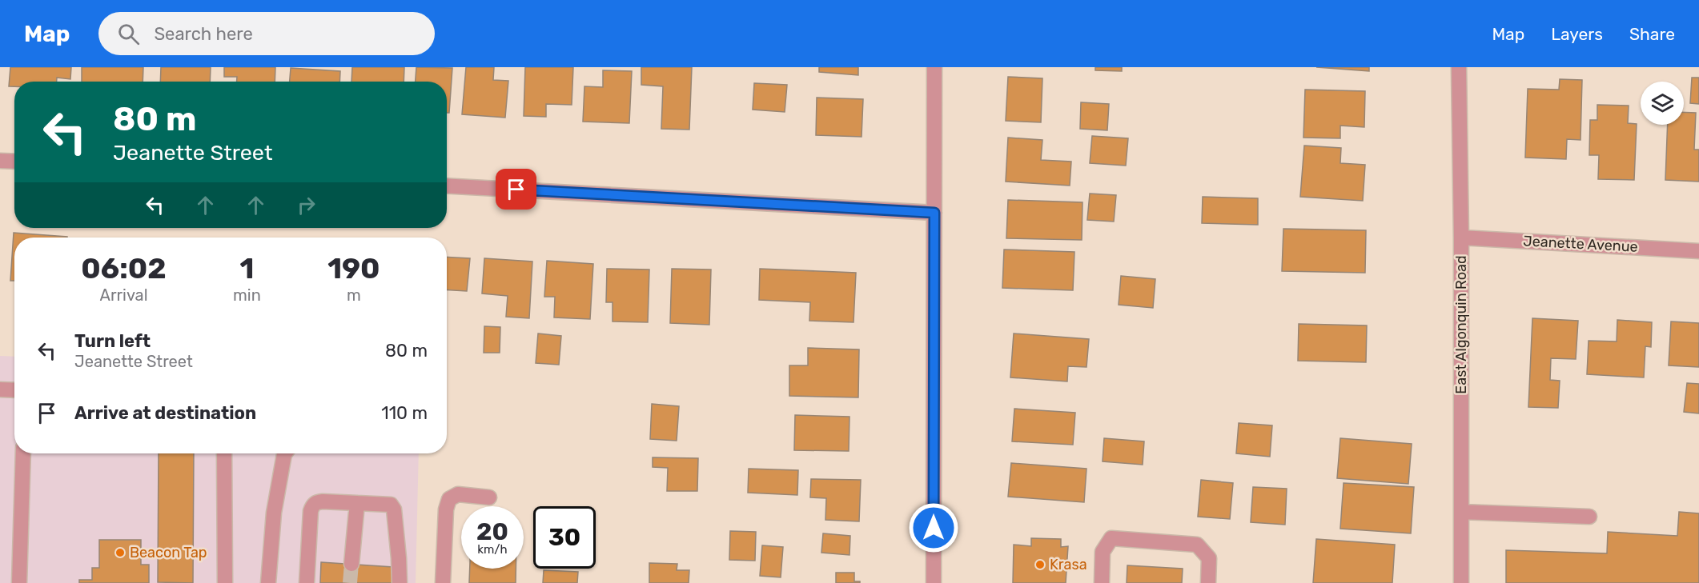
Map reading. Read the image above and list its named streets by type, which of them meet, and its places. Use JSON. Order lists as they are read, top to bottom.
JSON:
{
  "streets": {
    "street": ["Jeanette Avenue", "East Algonquin Road"]
  },
  "crossings": [
    ["Jeanette Avenue", "East Algonquin Road"]
  ],
  "places": ["Beacon Tap", "Krasa"],
  "page": {
    "header": "Map",
    "search": "Search here",
    "nav": ["Map", "Layers", "Share"],
    "turn": ["80 m", "Jeanette Street"],
    "eta": [
      "06:02",
      "Arrival",
      "1",
      "min",
      "190",
      "m"
    ],
    "list": [
      {
        "name": "Turn left",
        "note": "Jeanette Street",
        "value": "80 m"
      },
      {
        "name": "Arrive at destination",
        "value": "110 m"
      }
    ],
    "speed": "20 km/h",
    "limit": "30"
  }
}
